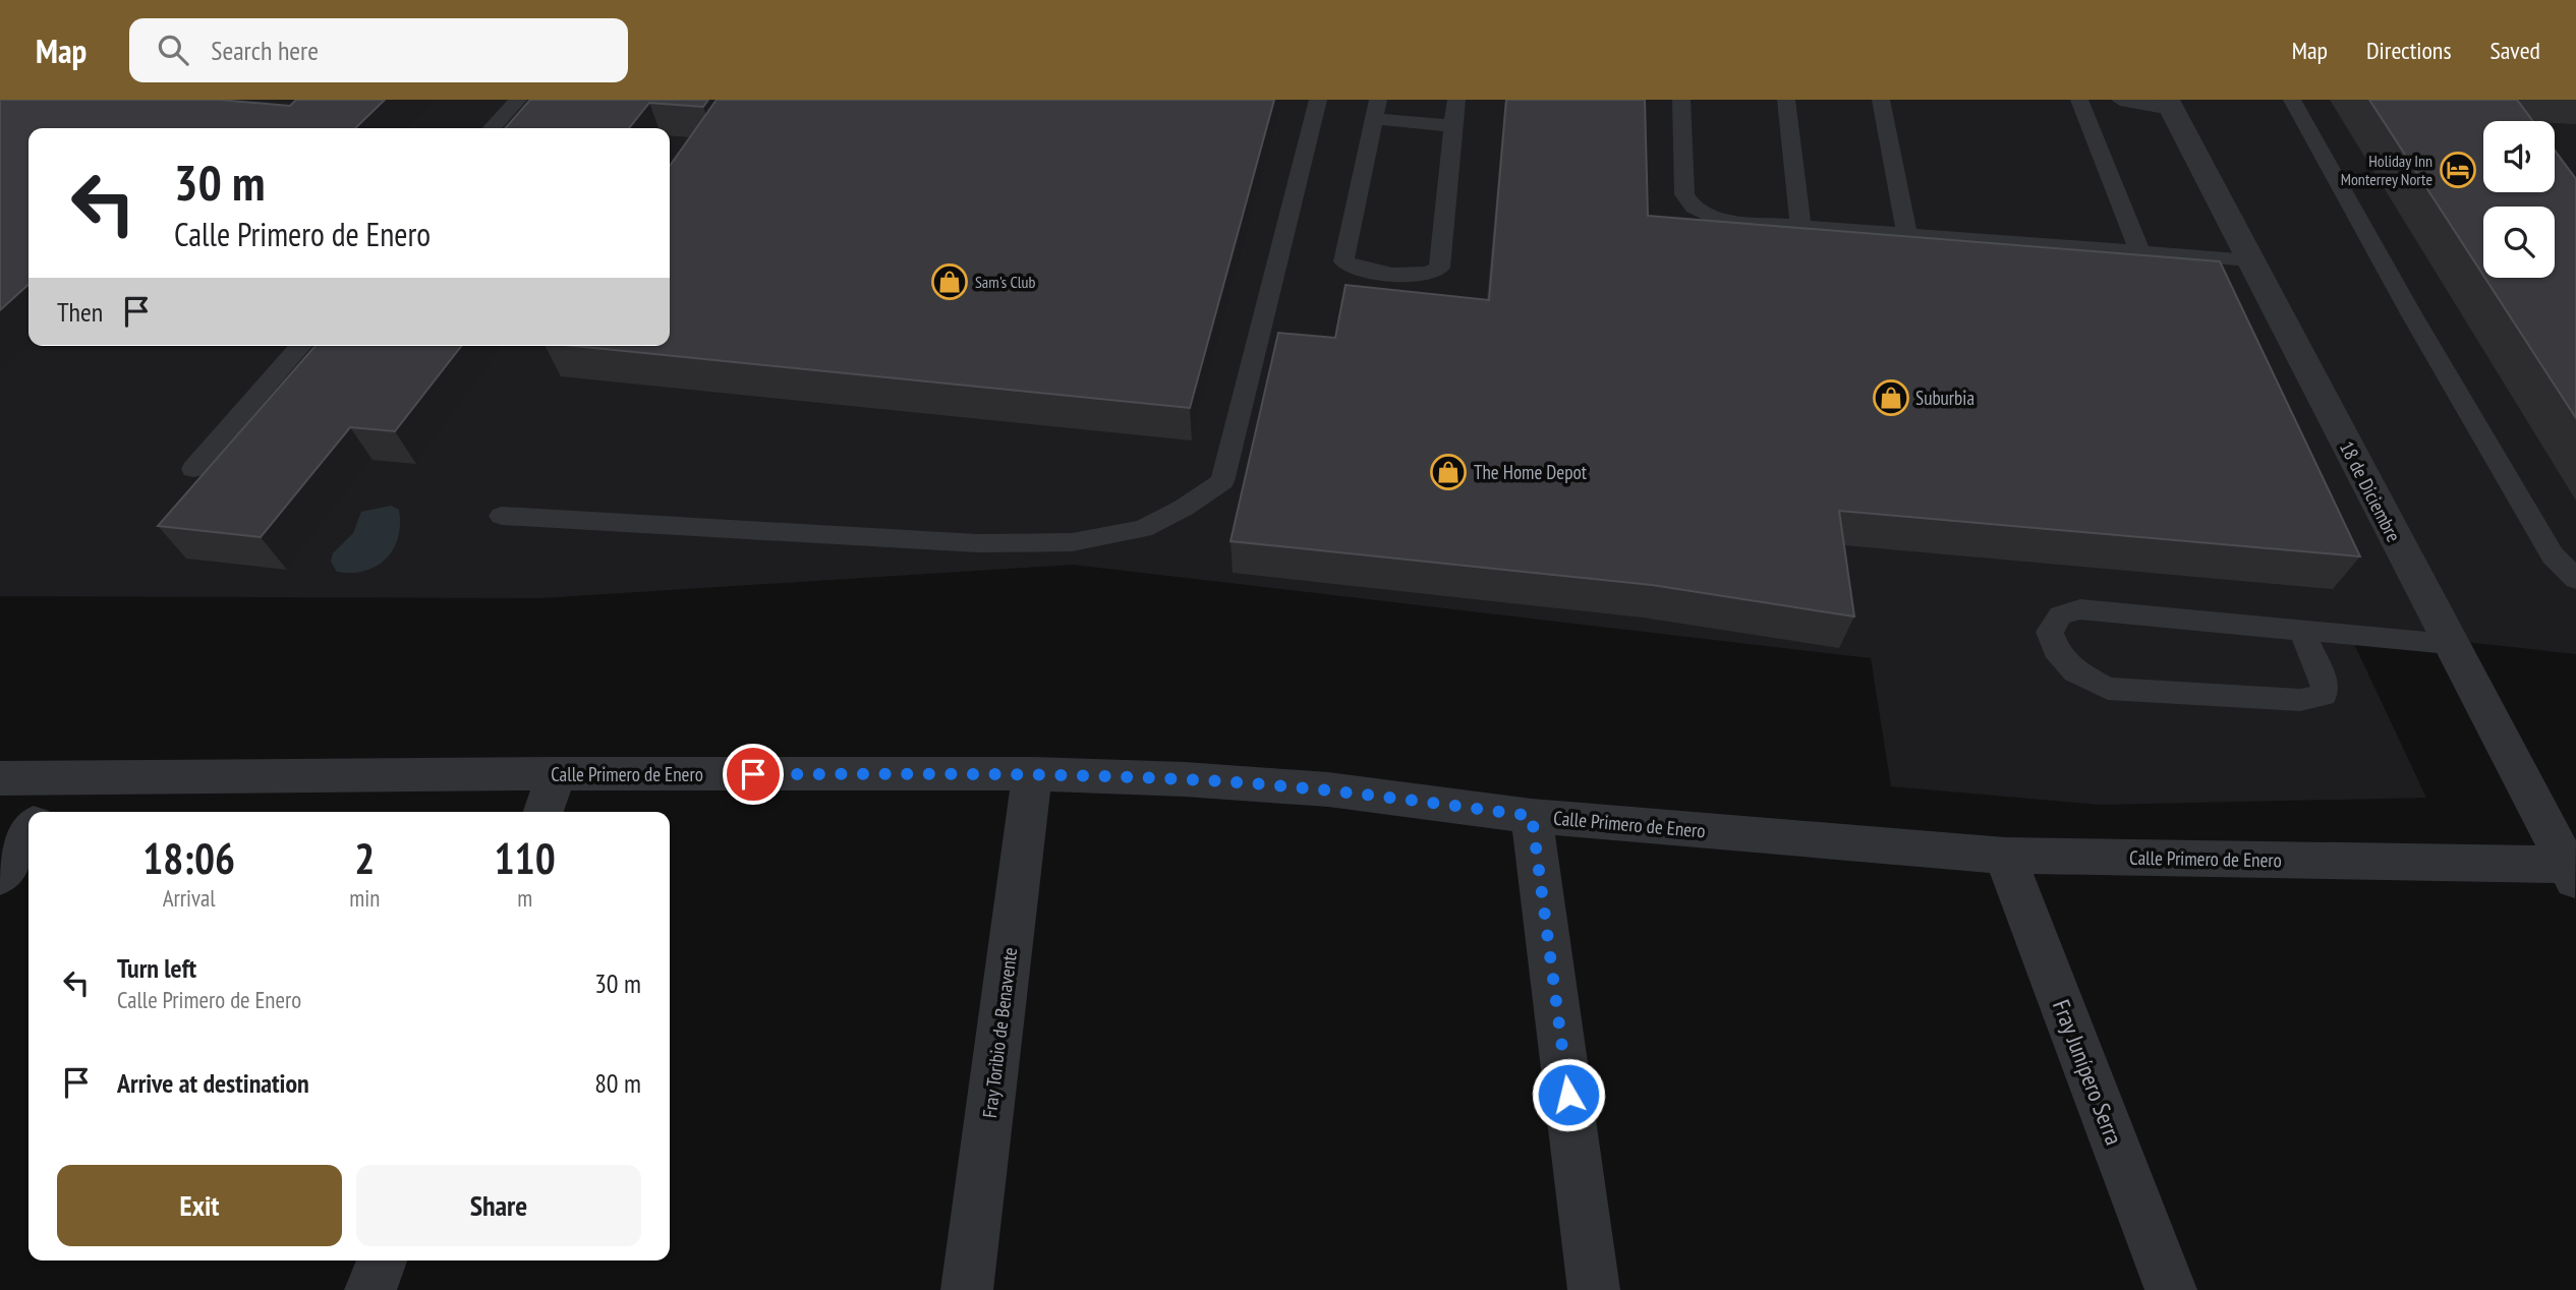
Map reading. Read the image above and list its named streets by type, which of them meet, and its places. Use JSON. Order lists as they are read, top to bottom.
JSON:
{
  "streets": {
    "street": [
      "18 de Diciembre",
      "Calle Primero de Enero",
      "Fray Toribio de Benavente",
      "Fray Junípero Serra"
    ]
  },
  "crossings": [
    ["18 de Diciembre", "Calle Primero de Enero"],
    ["Calle Primero de Enero", "Fray Toribio de Benavente"],
    ["Calle Primero de Enero", "Fray Junípero Serra"]
  ],
  "places": {
    "hotel": ["Holiday Inn Monterrey Norte"],
    "shop": ["Sam's Club", "Suburbia", "The Home Depot"]
  },
  "page": {
    "header": "Map",
    "search": "Search here",
    "nav": ["Map", "Directions", "Saved"],
    "turn": ["30 m", "Calle Primero de Enero"],
    "then": "Then",
    "eta": [
      "18:06",
      "Arrival",
      "2",
      "min",
      "110",
      "m"
    ],
    "list": [
      {
        "name": "Turn left",
        "note": "Calle Primero de Enero",
        "value": "30 m"
      },
      {
        "name": "Arrive at destination",
        "value": "80 m"
      }
    ],
    "buttons": ["Exit", "Share"]
  }
}
